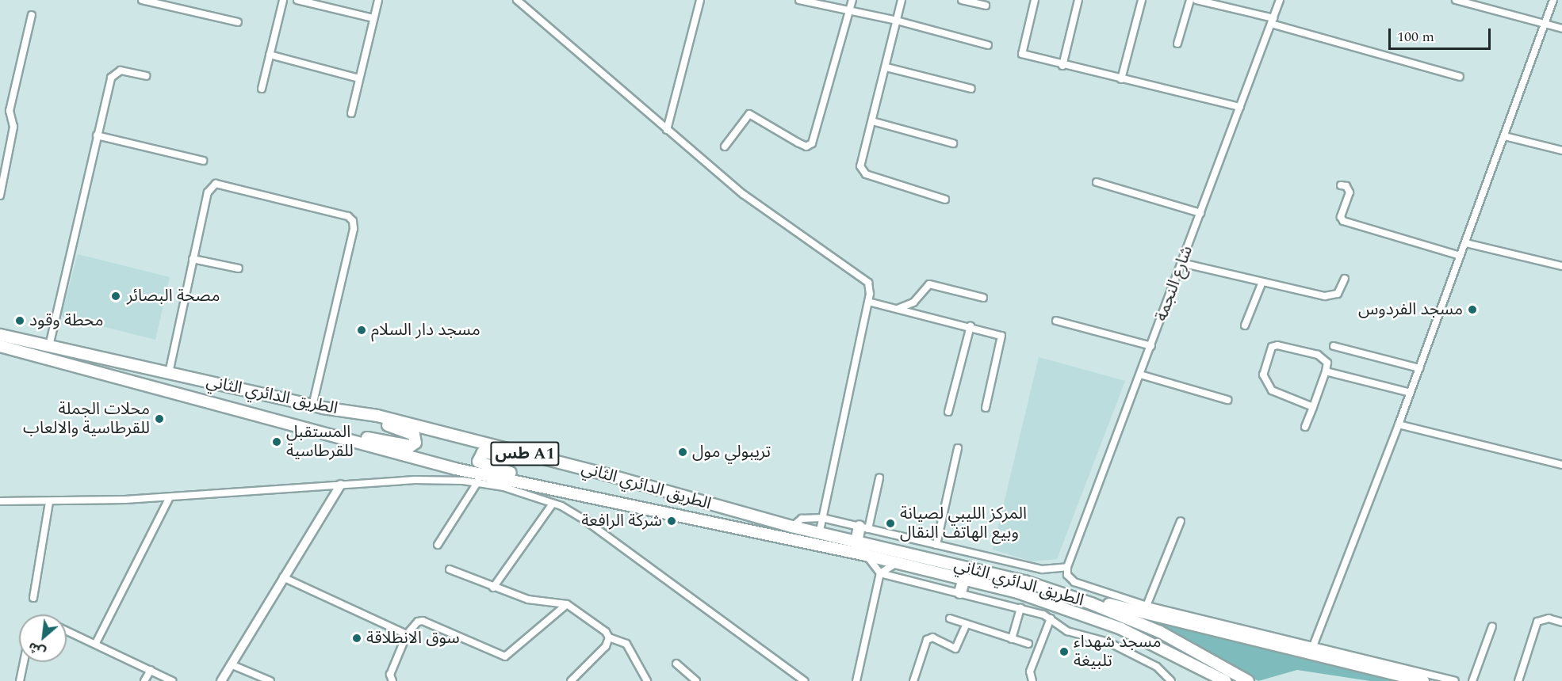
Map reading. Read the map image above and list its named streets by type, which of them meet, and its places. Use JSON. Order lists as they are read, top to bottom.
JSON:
{
  "streets": {
    "highway": ["الطريق الدائري الثاني", "طس A1"],
    "street": ["شارع النجمة"]
  },
  "places": [
    "مصحة البصائر",
    "مسجد الفردوس",
    "محطة وقود",
    "مسجد دار السلام",
    "محلات الجملة للقرطاسية والالعاب",
    "المستقبل للقرطاسية",
    "تريبولي مول",
    "شركة الرافعة",
    "المركز الليبي لصيانة وبيع الهاتف النقال",
    "سوق الانطلاقة",
    "مسجد شهداء تلبيغة"
  ],
  "scale_bar": "100 m",
  "north": "bottom left"
}
